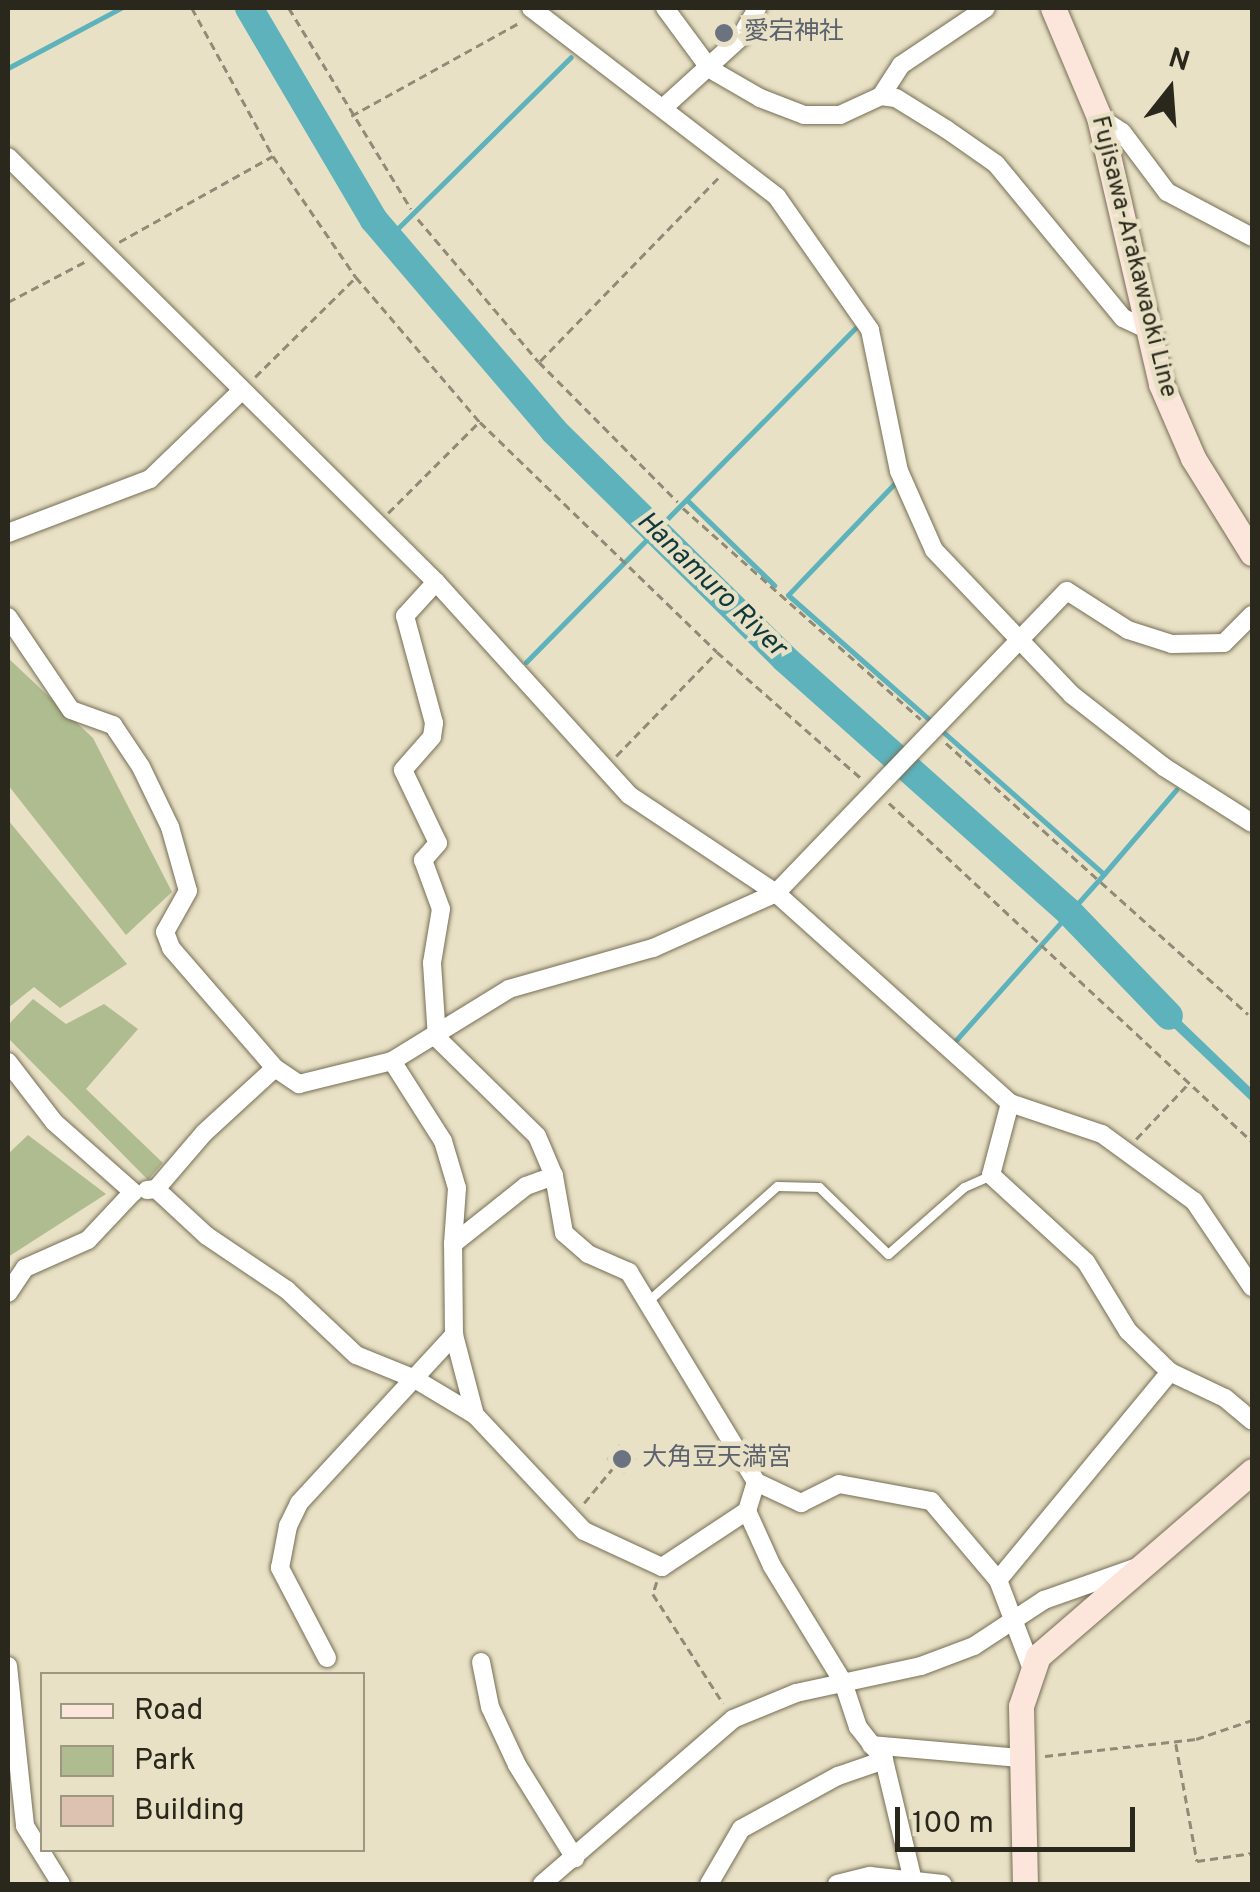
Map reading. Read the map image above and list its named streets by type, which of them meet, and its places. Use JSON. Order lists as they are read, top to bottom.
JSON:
{
  "streets": {
    "main road": ["Fujisawa-Arakawaoki Line"]
  },
  "water": ["Hanamuro River"],
  "places": ["愛宕神社", "大角豆天満宮"],
  "legend": ["Road", "Park", "Building"],
  "scale_bar": "100 m",
  "north": "top"
}
